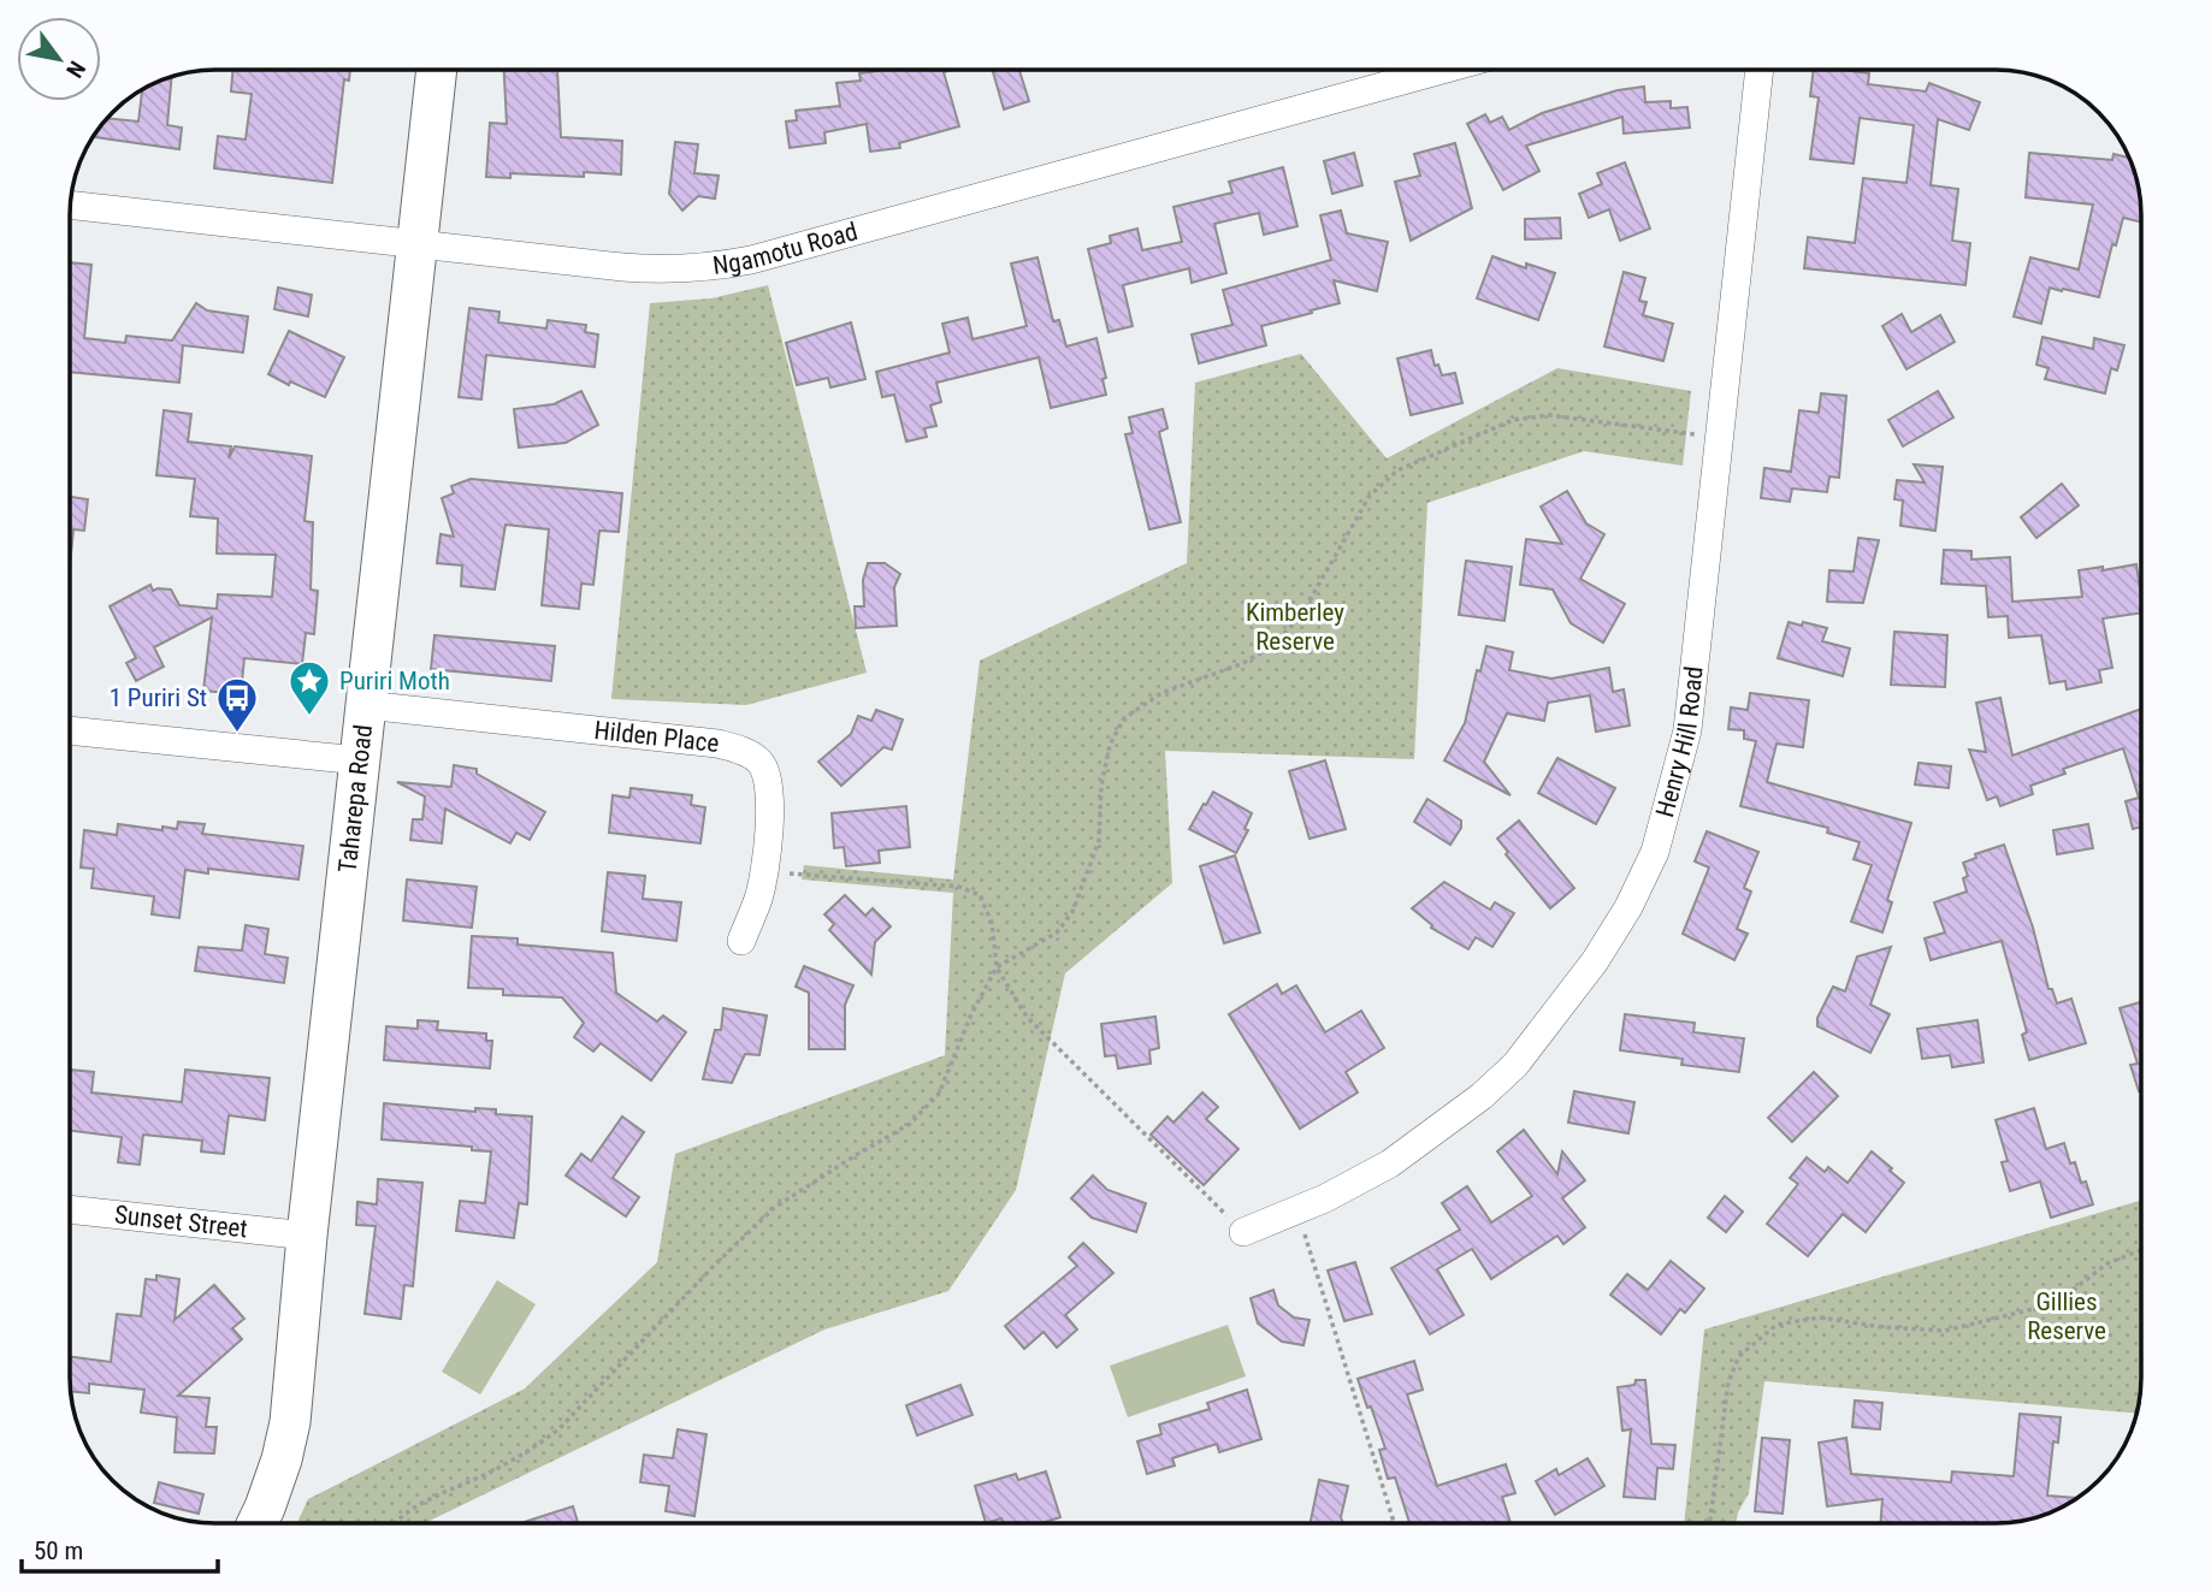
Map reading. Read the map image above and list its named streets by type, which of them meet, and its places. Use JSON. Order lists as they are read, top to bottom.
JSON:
{
  "streets": {
    "street": [
      "Ngamotu Road",
      "Hilden Place",
      "Henry Hill Road",
      "Taharepa Road",
      "Sunset Street"
    ]
  },
  "crossings": [
    ["Ngamotu Road", "Taharepa Road"],
    ["Hilden Place", "Taharepa Road"],
    ["Taharepa Road", "Sunset Street"]
  ],
  "parks": ["Kimberley Reserve", "Gillies Reserve"],
  "places": {
    "place": ["Puriri Moth"],
    "bus stop": ["1 Puriri St"]
  },
  "scale_bar": "50 m",
  "north": "bottom right"
}
